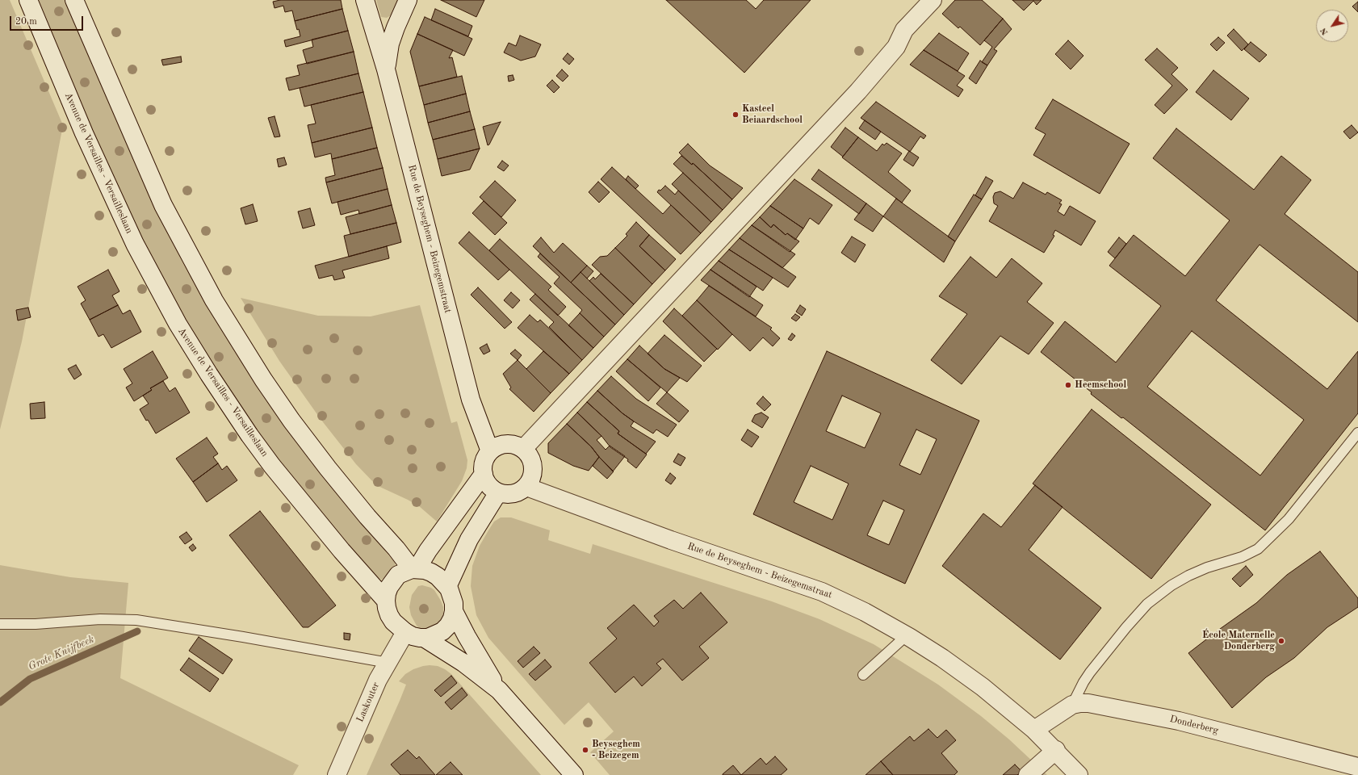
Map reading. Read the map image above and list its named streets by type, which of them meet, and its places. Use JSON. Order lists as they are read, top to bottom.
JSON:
{
  "streets": {
    "street": [
      "Avenue de Versailles - Versailleslaan",
      "Rue de Beyseghem - Beizegemstraat",
      "Laskouter",
      "Donderberg"
    ]
  },
  "crossings": [
    ["Avenue de Versailles - Versailleslaan", "Laskouter"],
    ["Rue de Beyseghem - Beizegemstraat", "Donderberg"]
  ],
  "water": ["Grote Knijfbeek"],
  "places": [
    "Kasteel Beiaardschool",
    "Heemschool",
    "École Maternelle Donderberg",
    "Beyseghem - Beizegem"
  ],
  "scale_bar": "20 m",
  "north": "bottom left"
}
